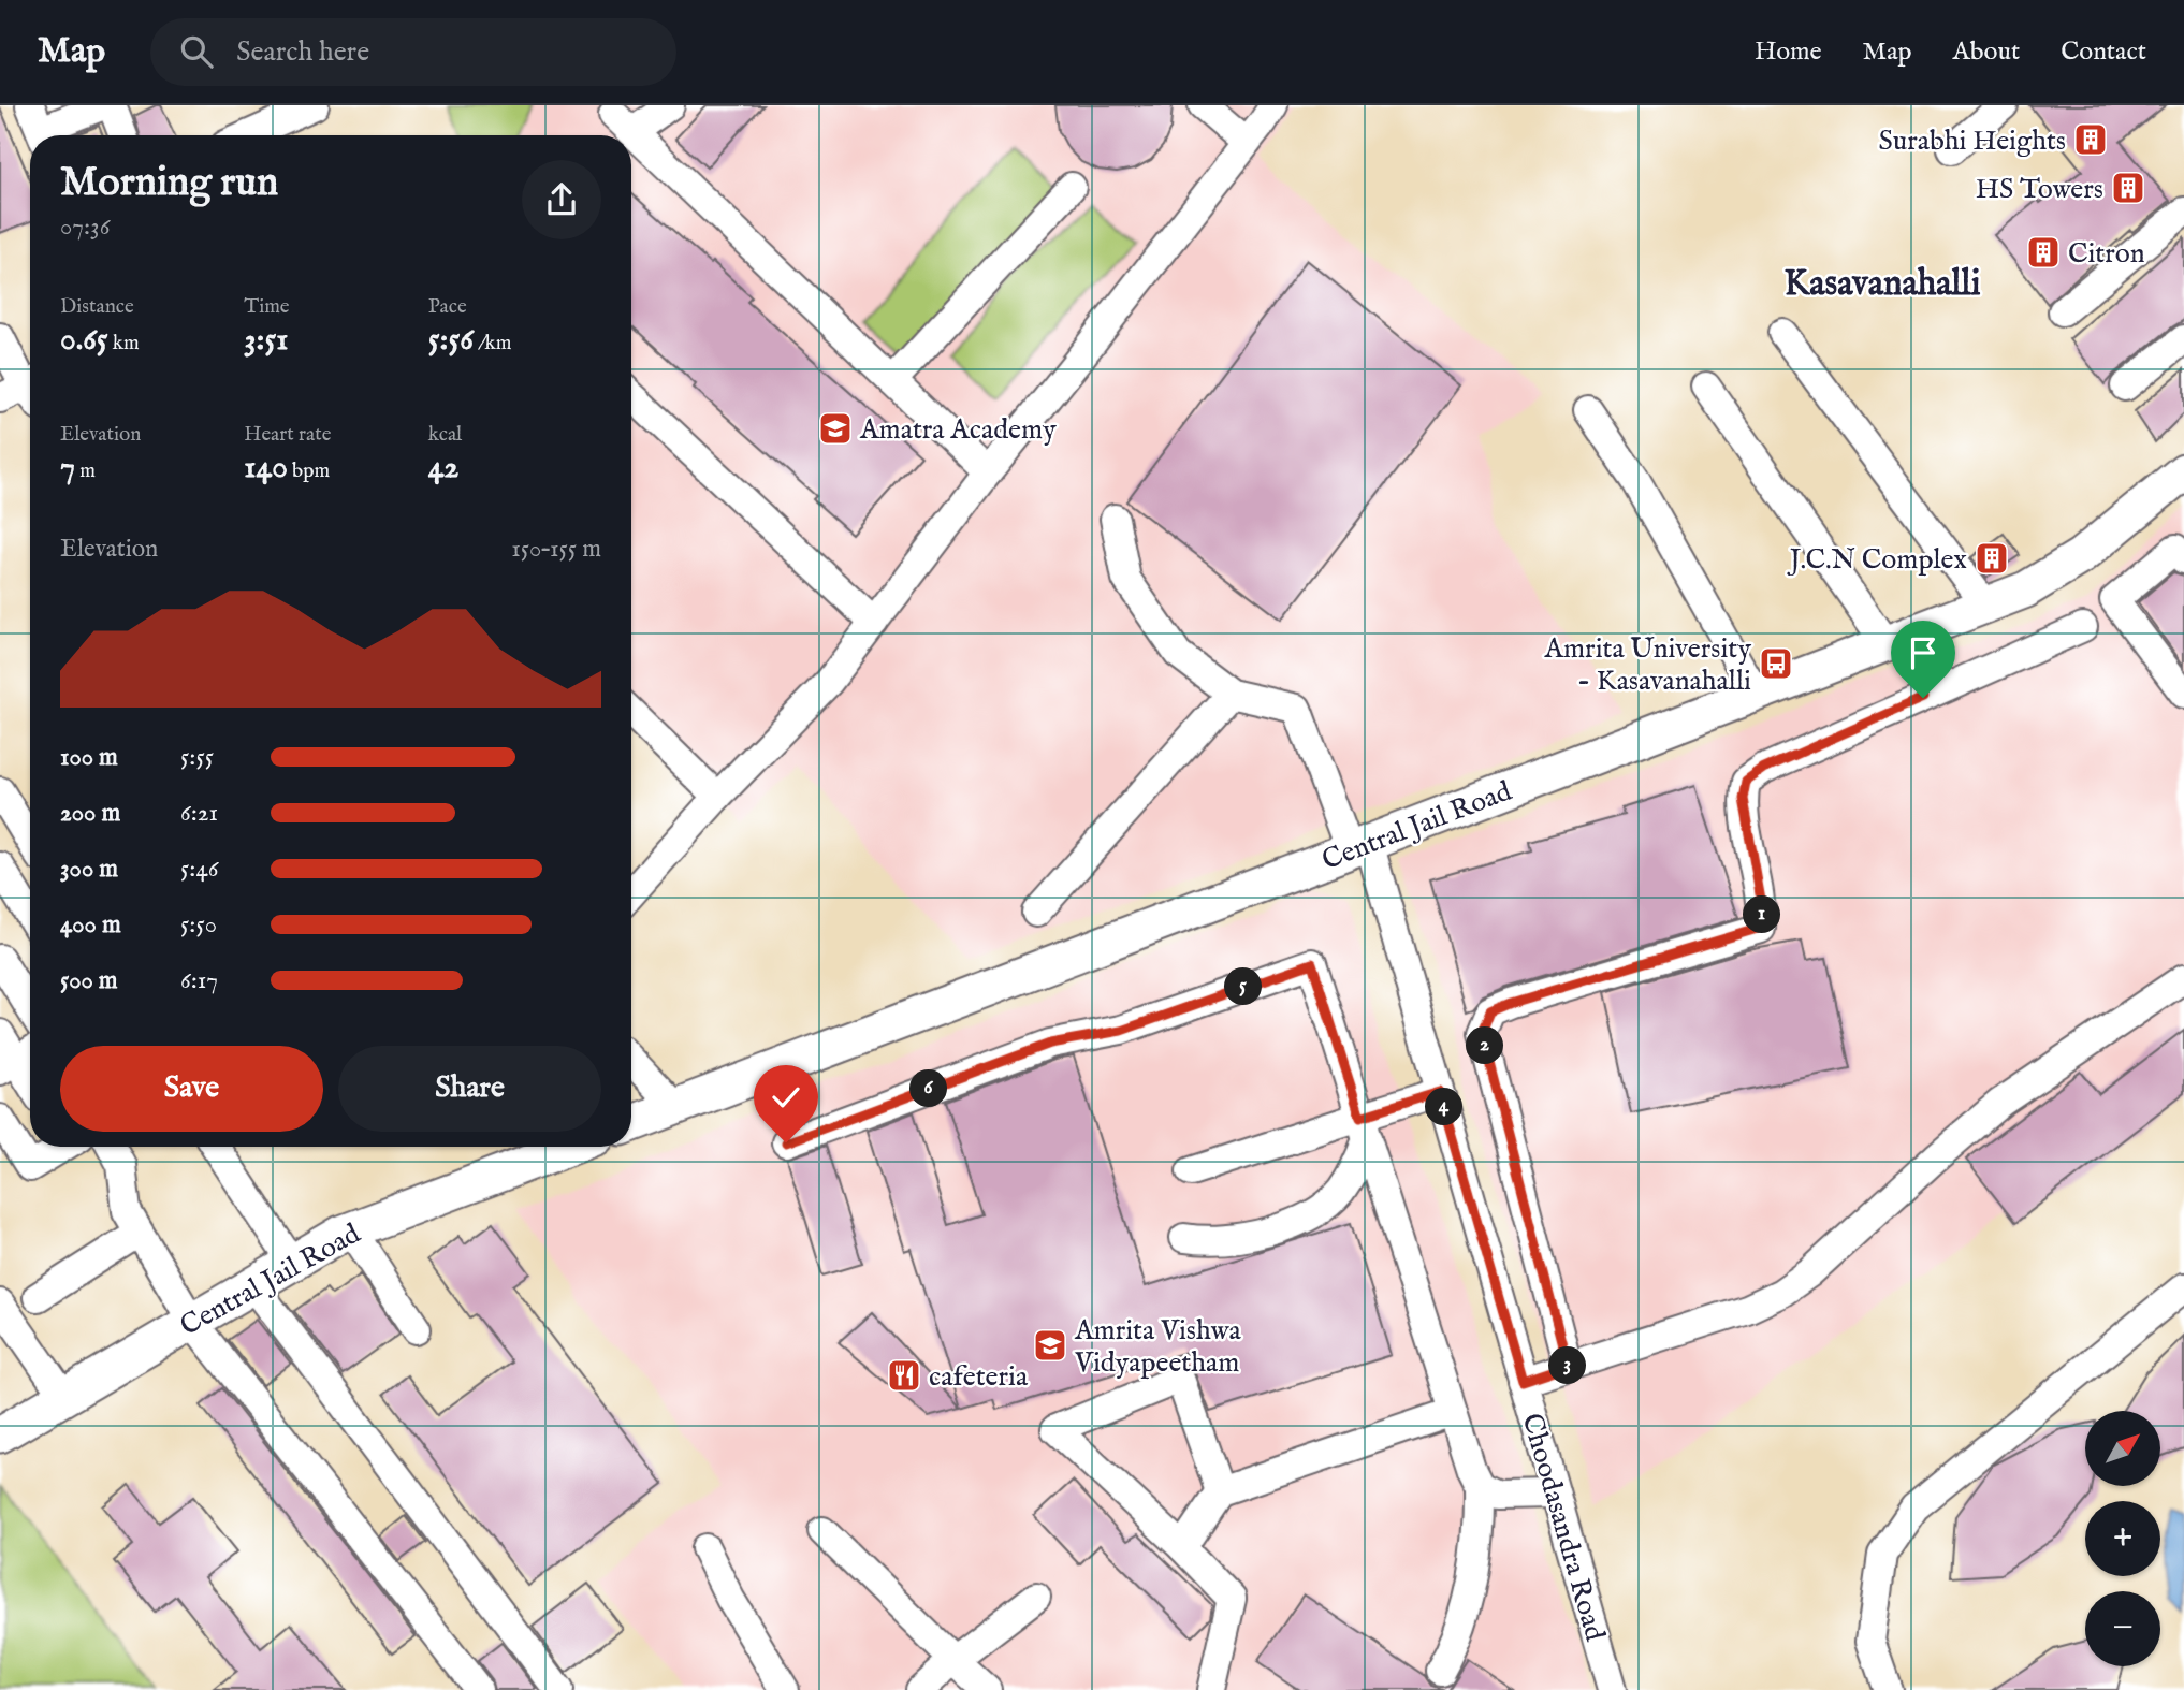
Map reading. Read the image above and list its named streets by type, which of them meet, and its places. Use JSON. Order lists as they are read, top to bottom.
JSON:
{
  "streets": {
    "main road": ["Central Jail Road"],
    "street": ["Choodasandra Road"]
  },
  "crossings": [
    ["Central Jail Road", "Choodasandra Road"]
  ],
  "districts": ["Kasavanahalli"],
  "places": {
    "building": [
      "Surabhi Heights",
      "HS Towers",
      "Citron",
      "J.C.N Complex"
    ],
    "school or university": ["Amatra Academy", "Amrita Vishwa Vidyapeetham"],
    "bus stop": ["Amrita University - Kasavanahalli"],
    "restaurant": ["cafeteria"]
  },
  "north": "top right",
  "page": {
    "header": "Map",
    "search": "Search here",
    "nav": [
      "Home",
      "Map",
      "About",
      "Contact"
    ],
    "heading": ["Morning run", "07:36"],
    "stats": [
      ["Distance", "0.65 km"],
      ["Time", "3:51"],
      ["Pace", "5:56 /km"],
      ["Elevation", "7 m"],
      ["Heart rate", "140 bpm"],
      ["kcal", "42"]
    ],
    "chart": ["Elevation", "150–155 m"],
    "list": [
      {
        "name": "100 m",
        "note": "5:55"
      },
      {
        "name": "200 m",
        "note": "6:21"
      },
      {
        "name": "300 m",
        "note": "5:46"
      },
      {
        "name": "400 m",
        "note": "5:50"
      },
      {
        "name": "500 m",
        "note": "6:17"
      }
    ],
    "pins": [
      "1",
      "5",
      "2",
      "6",
      "4",
      "3"
    ],
    "buttons": ["Save", "Share"],
    "map_buttons": ["+", "−"]
  }
}
